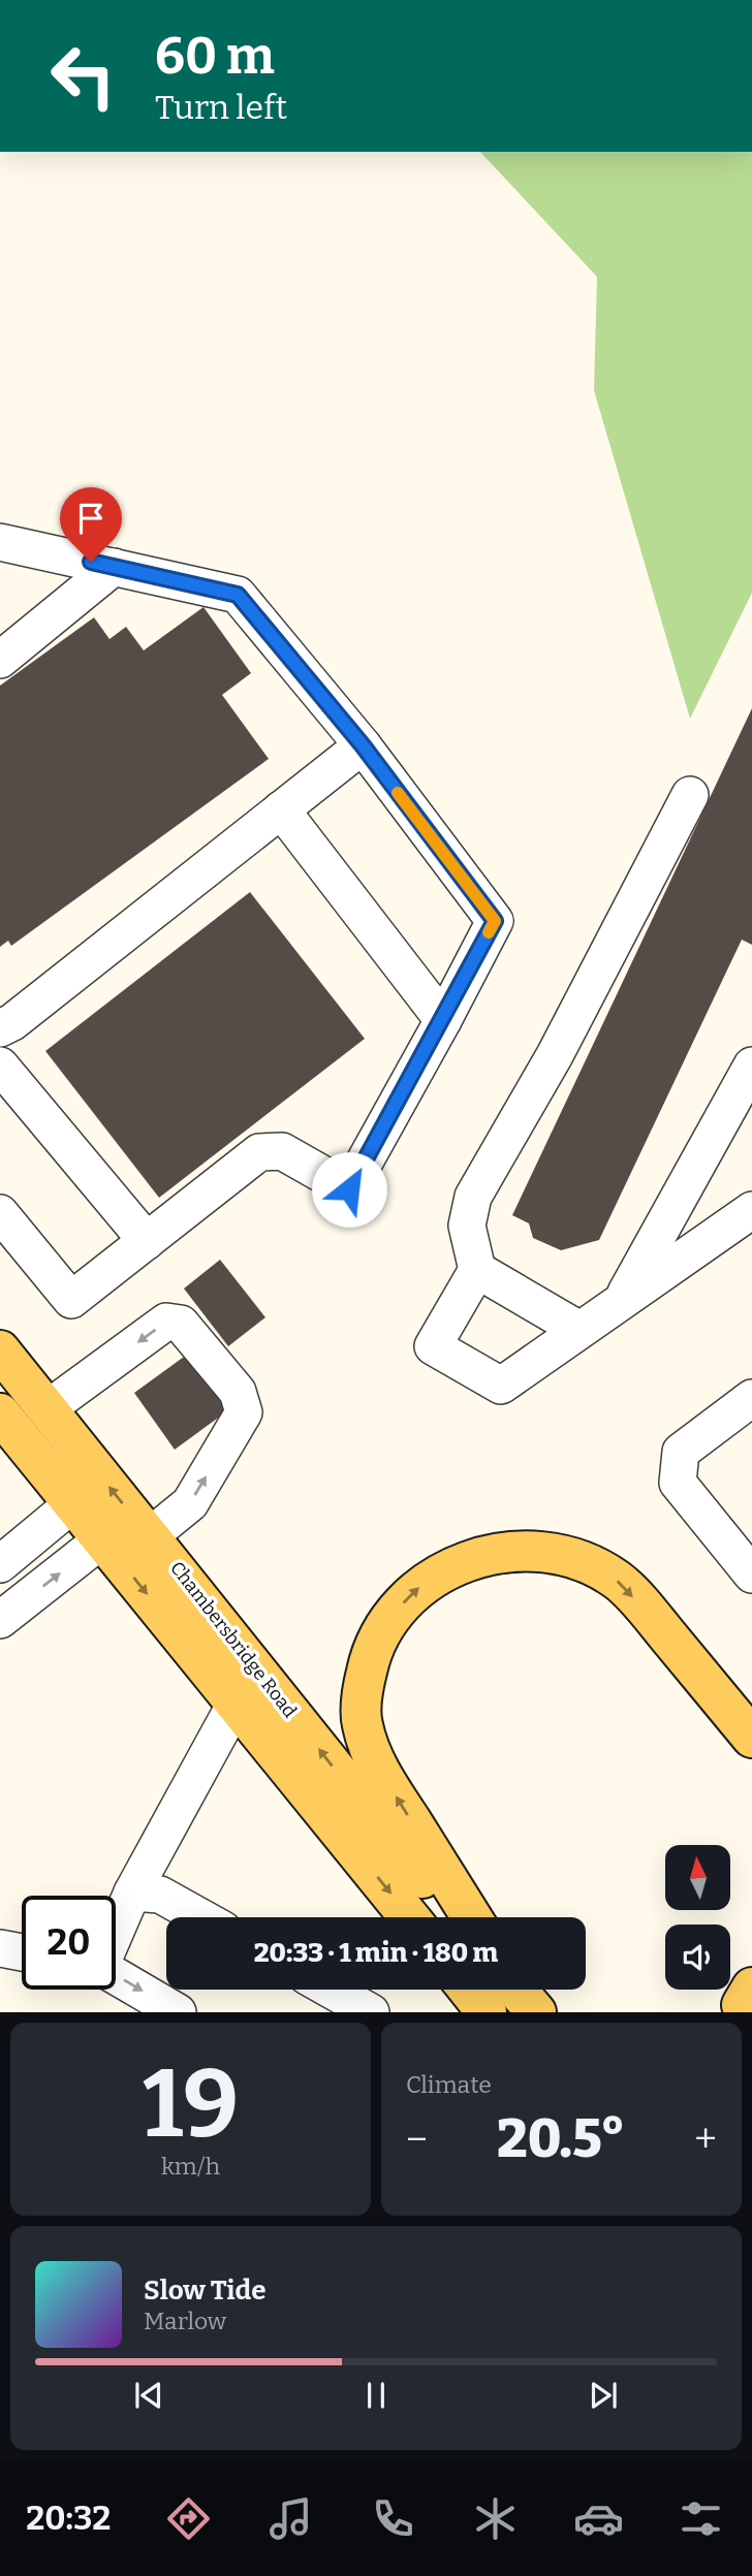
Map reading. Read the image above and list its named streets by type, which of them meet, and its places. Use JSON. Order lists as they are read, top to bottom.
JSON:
{
  "streets": {
    "main road": ["Chambersbridge Road"]
  },
  "north": "top",
  "page": {
    "turn": ["60 m", "Turn left"],
    "limit": "20",
    "trip": "20:33 · 1 min · 180 m",
    "tile": [
      ["19", "km/h"],
      "Climate"
    ],
    "heat": ["−", "20.5°", "+"],
    "song": ["Slow Tide", "Marlow"],
    "tabs": "20:32"
  }
}
